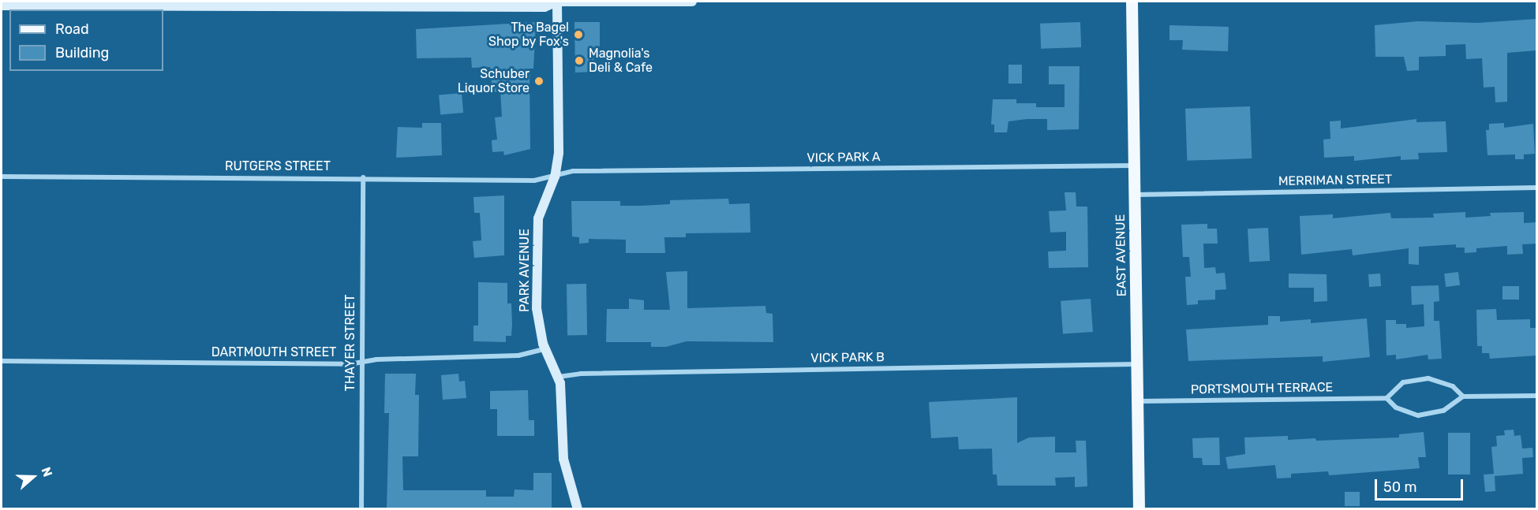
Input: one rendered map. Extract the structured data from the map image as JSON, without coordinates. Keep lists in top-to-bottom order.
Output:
{
  "streets": {
    "main road": ["EAST AVENUE"],
    "street": [
      "VICK PARK A",
      "RUTGERS STREET",
      "MERRIMAN STREET",
      "PARK AVENUE",
      "THAYER STREET",
      "DARTMOUTH STREET",
      "VICK PARK B",
      "PORTSMOUTH TERRACE"
    ]
  },
  "crossings": [
    ["VICK PARK A", "RUTGERS STREET"],
    ["VICK PARK A", "EAST AVENUE"],
    ["VICK PARK A", "PARK AVENUE"],
    ["RUTGERS STREET", "PARK AVENUE"],
    ["RUTGERS STREET", "THAYER STREET"],
    ["MERRIMAN STREET", "EAST AVENUE"],
    ["EAST AVENUE", "VICK PARK B"],
    ["EAST AVENUE", "PORTSMOUTH TERRACE"],
    ["PARK AVENUE", "DARTMOUTH STREET"],
    ["PARK AVENUE", "VICK PARK B"],
    ["THAYER STREET", "DARTMOUTH STREET"]
  ],
  "places": ["The Bagel Shop by Fox's", "Magnolia's Deli & Cafe", "Schuber Liquor Store"],
  "legend": ["Road", "Building"],
  "scale_bar": "50 m",
  "north": "right"
}
